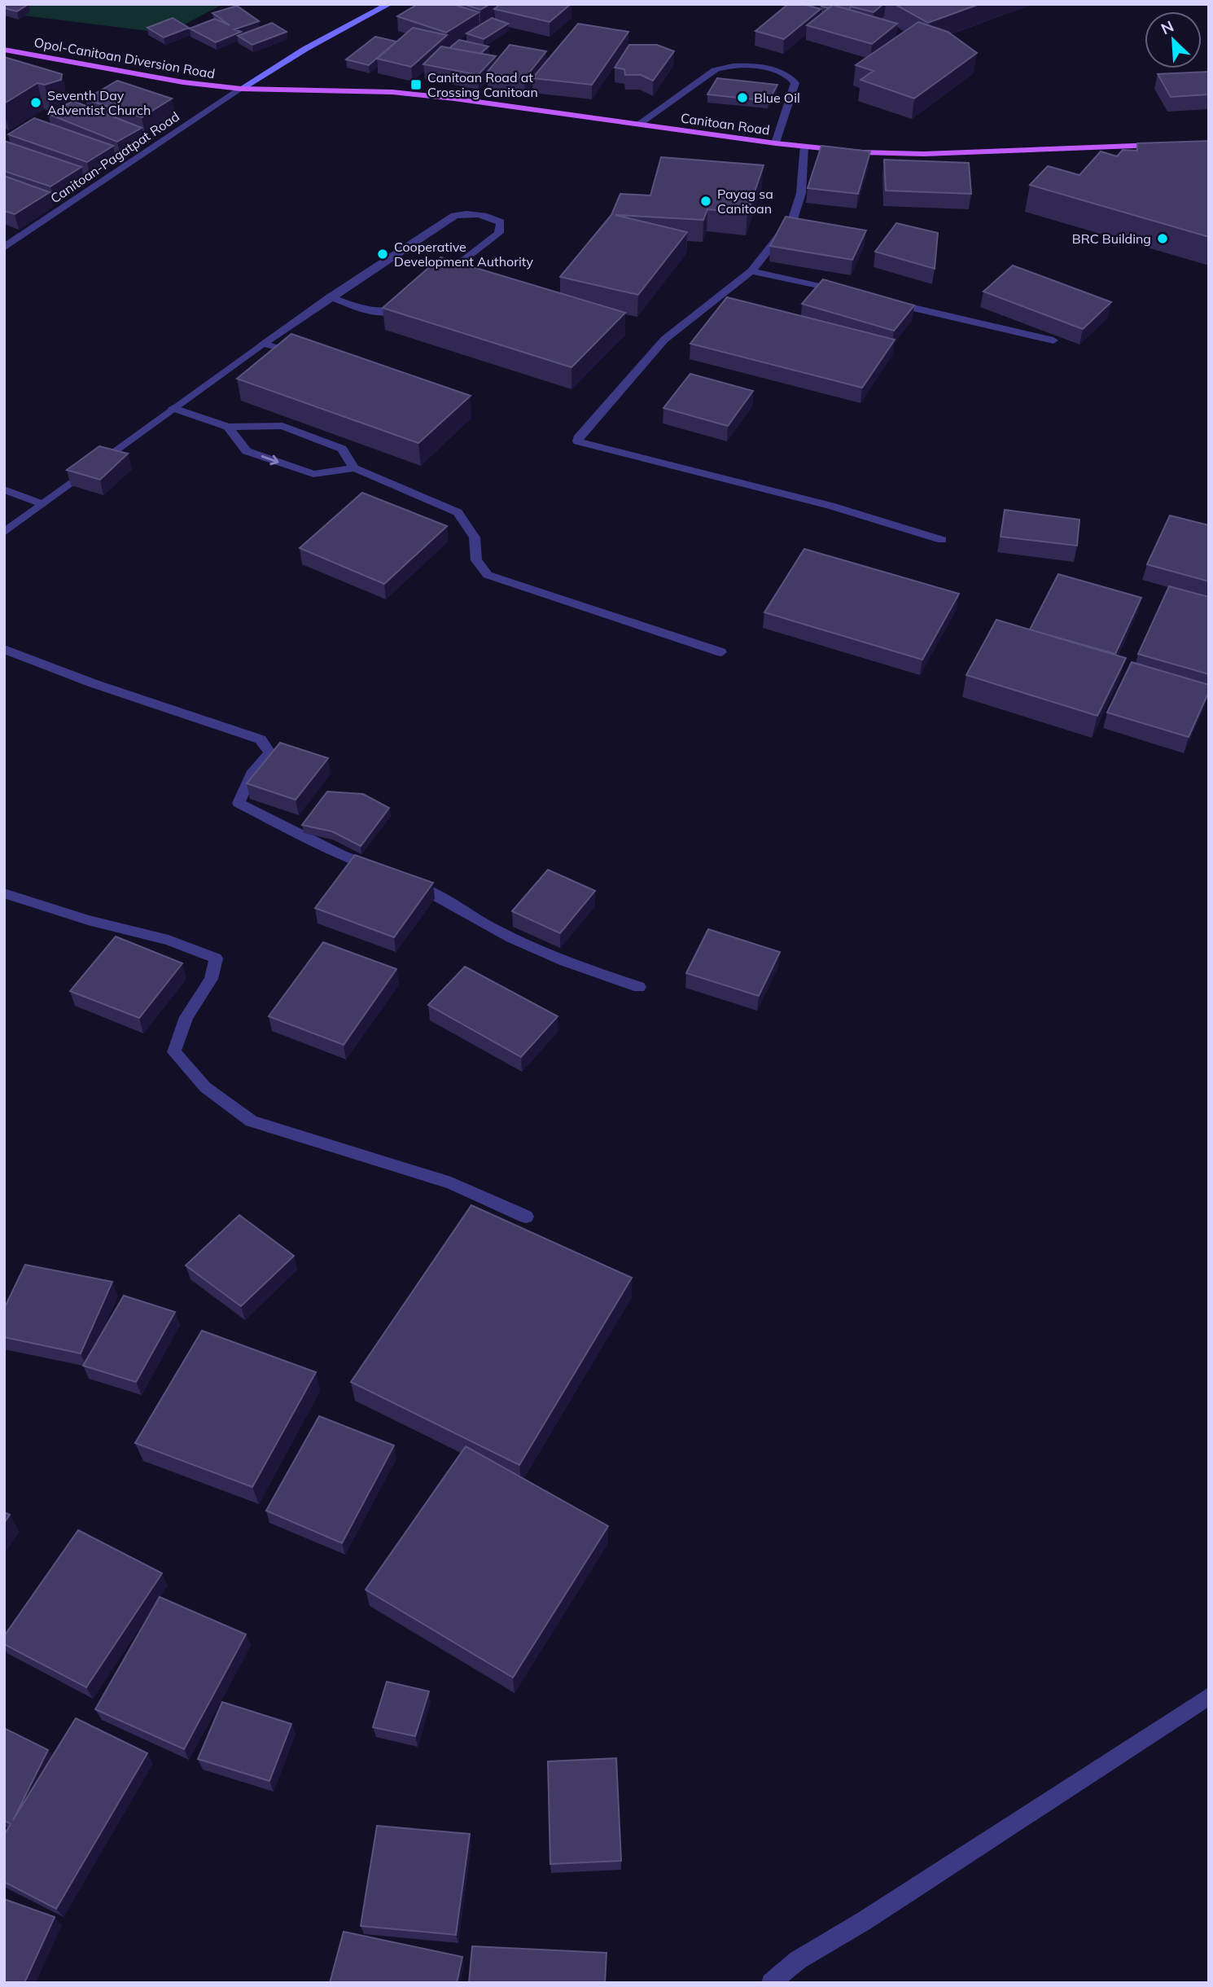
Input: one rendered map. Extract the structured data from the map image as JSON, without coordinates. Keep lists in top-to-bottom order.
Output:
{
  "streets": {
    "main road": ["Opol-Canitoan Diversion Road", "Canitoan Road"],
    "street": ["Canitoan-Pagatpat Road"]
  },
  "crossings": [
    ["Opol-Canitoan Diversion Road", "Canitoan Road"],
    ["Opol-Canitoan Diversion Road", "Canitoan-Pagatpat Road"],
    ["Canitoan Road", "Canitoan-Pagatpat Road"]
  ],
  "places": {
    "transit": ["Canitoan Road at Crossing Canitoan"],
    "other": [
      "Blue Oil",
      "Seventh Day Adventist Church",
      "Payag sa Canitoan",
      "BRC Building",
      "Cooperative Development Authority"
    ]
  },
  "north": "top left"
}
